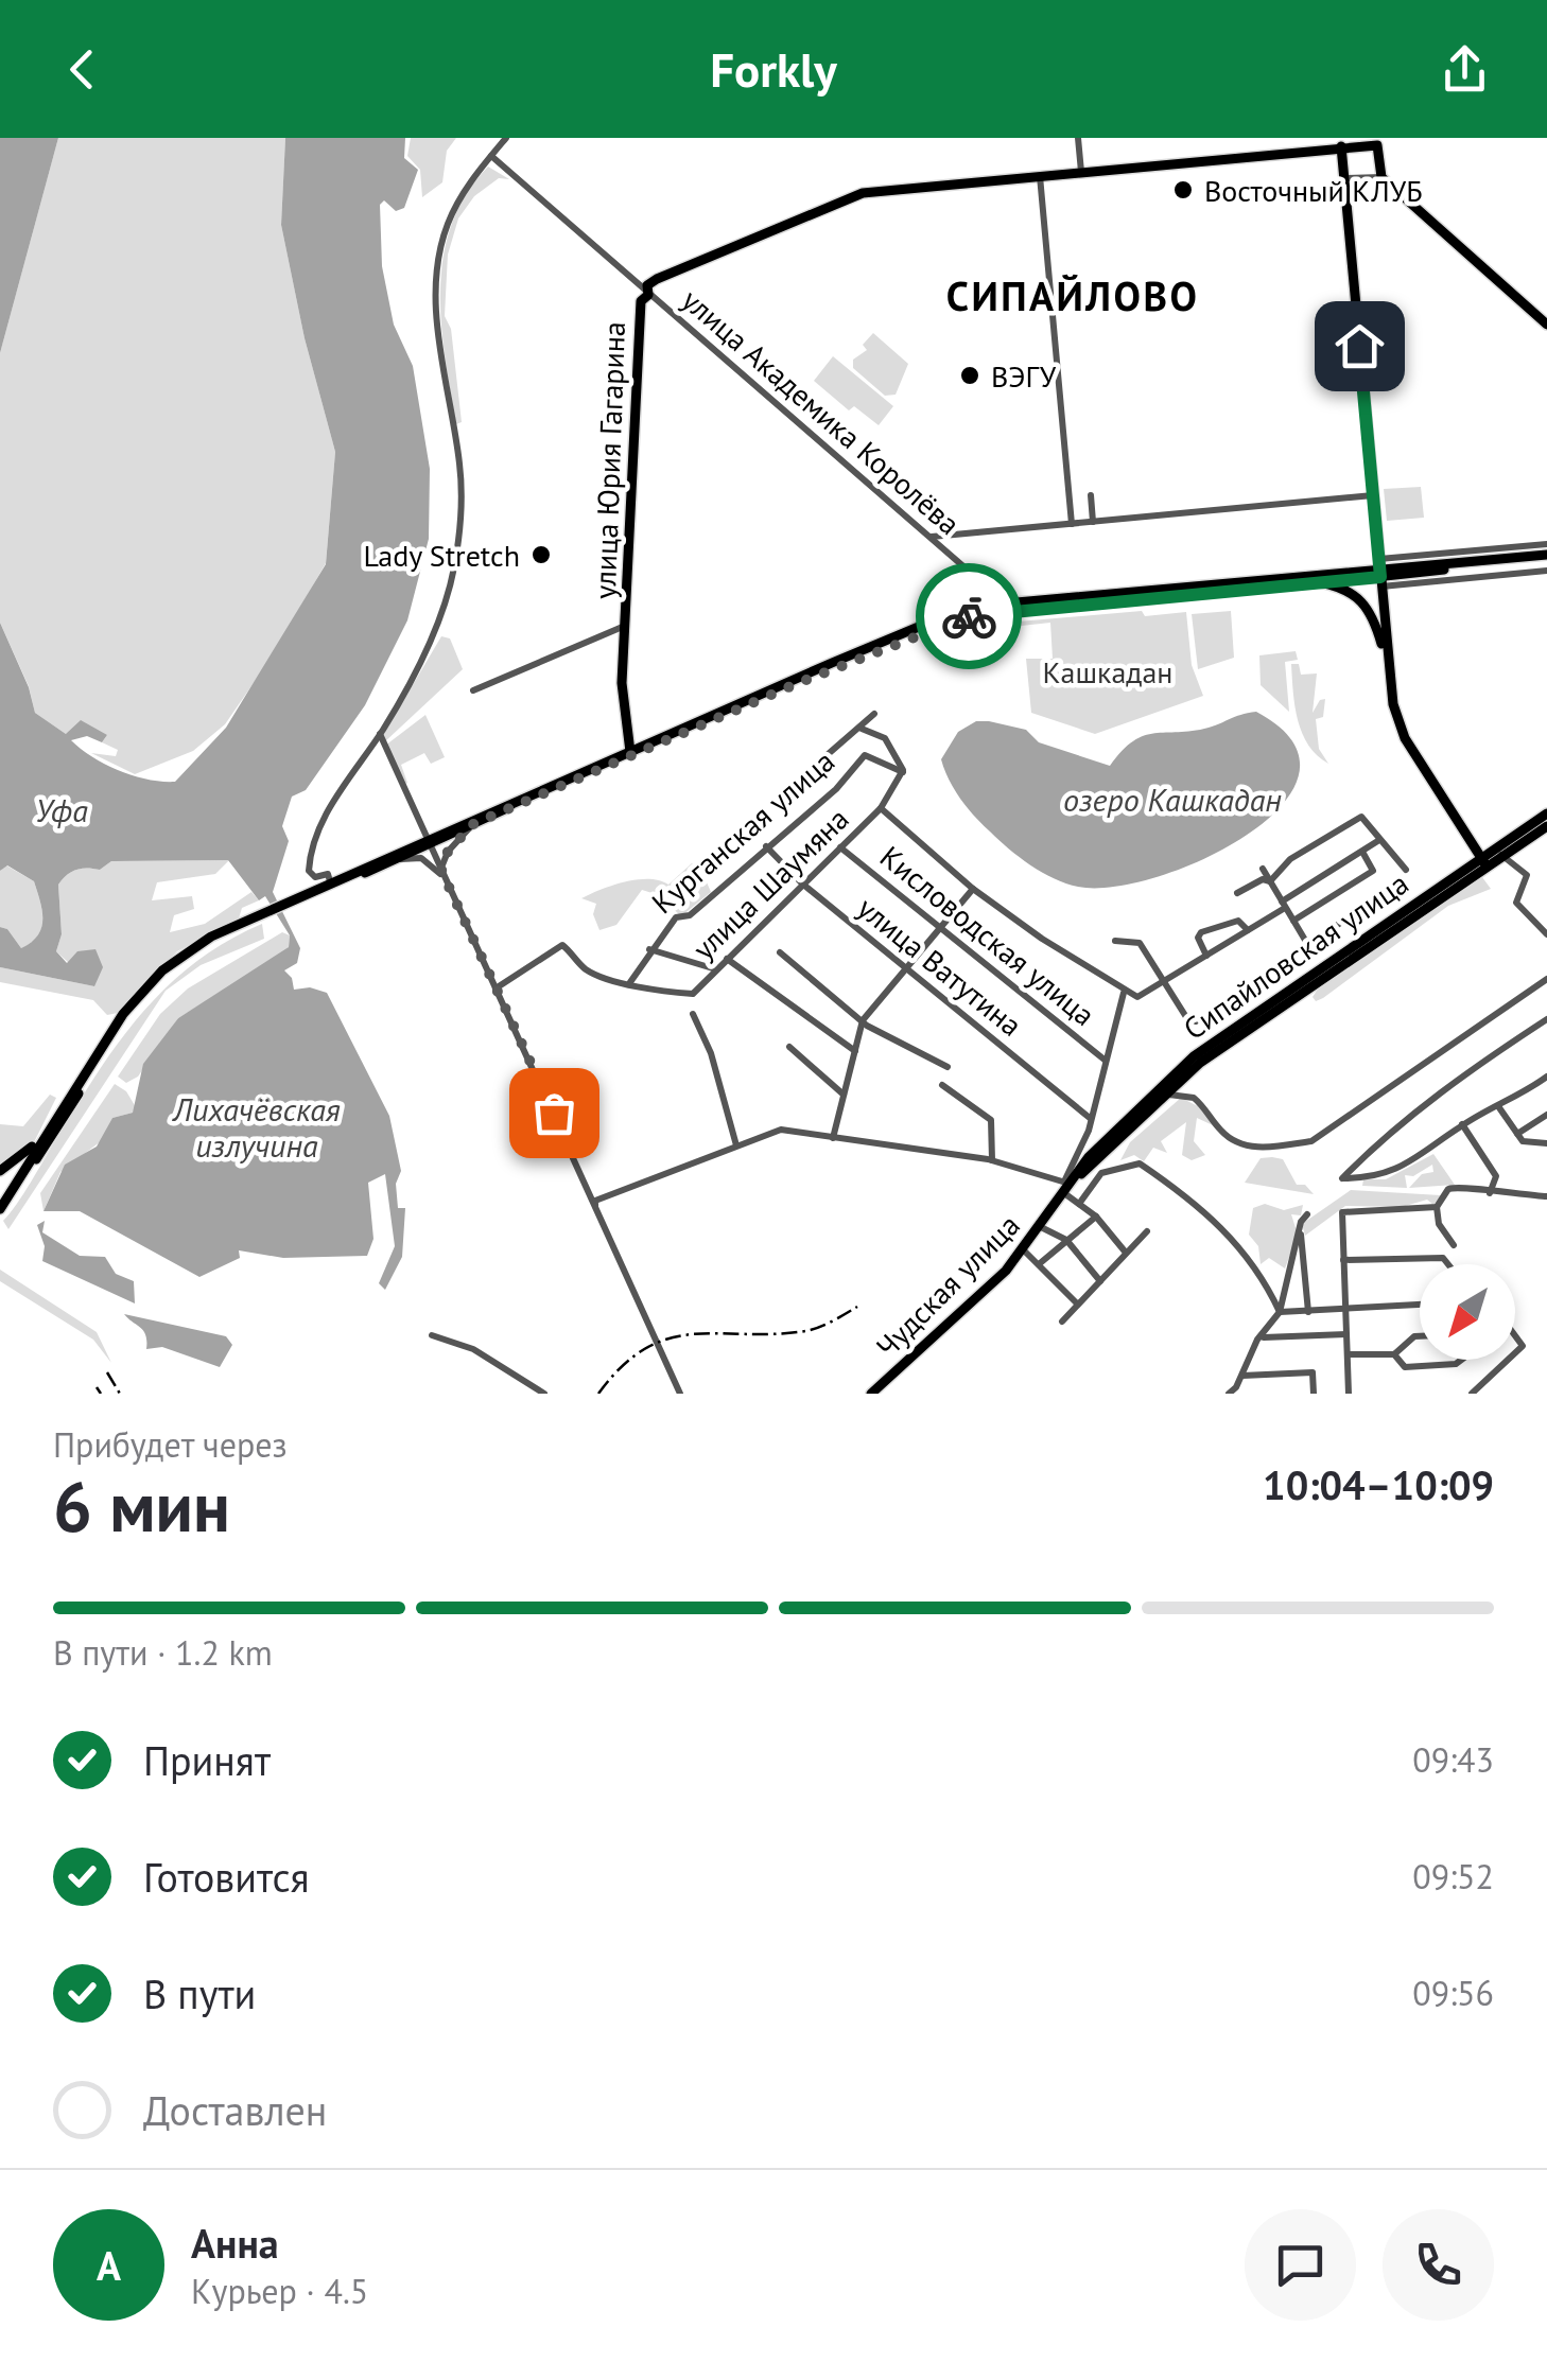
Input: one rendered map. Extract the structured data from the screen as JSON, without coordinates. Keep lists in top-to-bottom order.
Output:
{
  "streets": {
    "main road": ["улица Юрия Гагарина", "Сипайловская улица", "Чудская улица"],
    "street": [
      "улица Академика Королёва",
      "Курганская улица",
      "улица Шаумяна",
      "Кисловодская улица",
      "улица Ватутина"
    ]
  },
  "crossings": [
    ["улица Академика Королёва", "улица Юрия Гагарина"],
    ["Курганская улица", "улица Шаумяна"],
    ["Курганская улица", "улица Ватутина"],
    ["улица Шаумяна", "Кисловодская улица"],
    ["улица Шаумяна", "улица Ватутина"],
    ["Сипайловская улица", "Чудская улица"]
  ],
  "districts": ["СИПАЙЛОВО"],
  "water": ["озеро Кашкадан", "Уфа", "Лихачёвская излучина"],
  "parks": ["Кашкадан"],
  "places": ["Восточный КЛУБ", "ВЭГУ", "Lady Stretch"],
  "north": "bottom left",
  "page": {
    "header": "Forkly",
    "heading": ["6 мин", "Прибудет через", "10:04–10:09"],
    "panel": ["Анна", "Курьер · 4.5"],
    "bar": "В пути · 1.2 km",
    "list": [
      ["Принят", "09:43"],
      ["Готовится", "09:52"],
      ["В пути", "09:56"],
      "Доставлен"
    ],
    "round": "А"
  }
}
